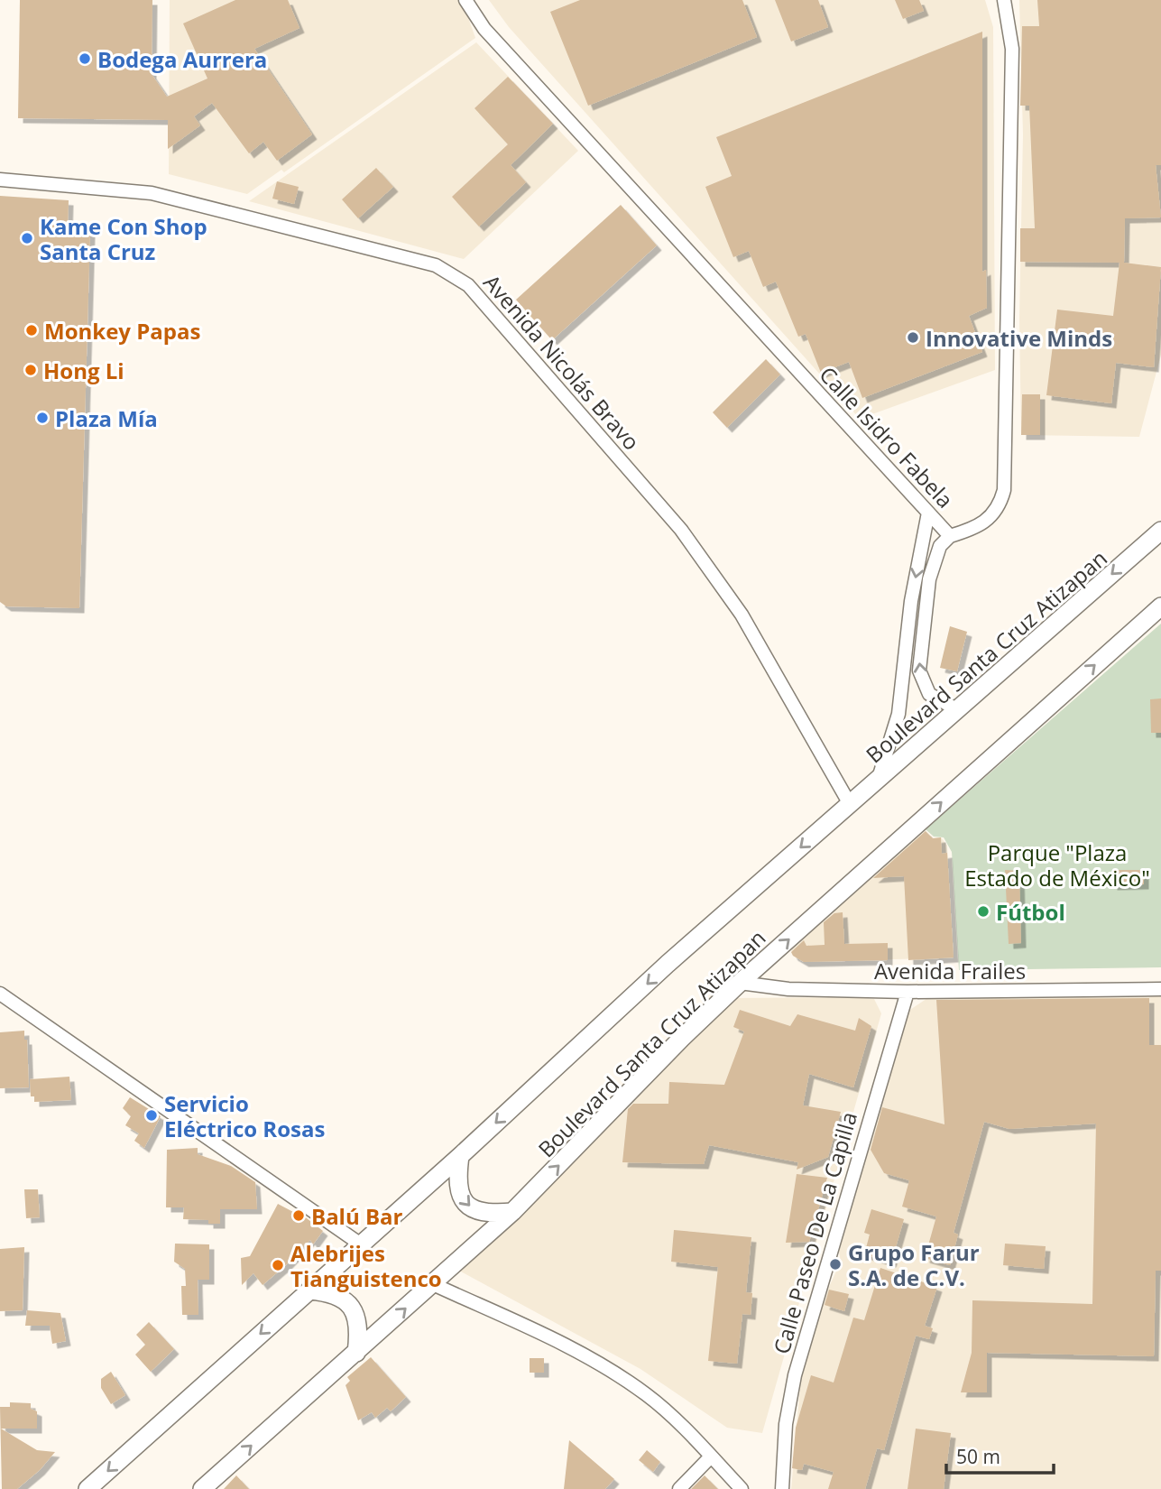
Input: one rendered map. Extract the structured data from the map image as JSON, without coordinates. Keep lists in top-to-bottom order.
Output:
{
  "streets": {
    "main road": ["Boulevard Santa Cruz Atizapan"],
    "street": [
      "Avenida Nicolás Bravo",
      "Calle Isidro Fabela",
      "Avenida Frailes",
      "Calle Paseo De La Capilla"
    ]
  },
  "crossings": [
    ["Avenida Nicolás Bravo", "Boulevard Santa Cruz Atizapan"],
    ["Boulevard Santa Cruz Atizapan", "Avenida Frailes"],
    ["Avenida Frailes", "Calle Paseo De La Capilla"]
  ],
  "parks": ["Parque \"Plaza Estado de México\""],
  "places": [
    "Bodega Aurrera",
    "Kame Con Shop Santa Cruz",
    "Monkey Papas",
    "Innovative Minds",
    "Hong Li",
    "Plaza Mía",
    "Fútbol",
    "Servicio Eléctrico Rosas",
    "Balú Bar",
    "Grupo Farur S.A. de C.V.",
    "Alebrijes Tianguistenco"
  ],
  "scale_bar": "50 m"
}
